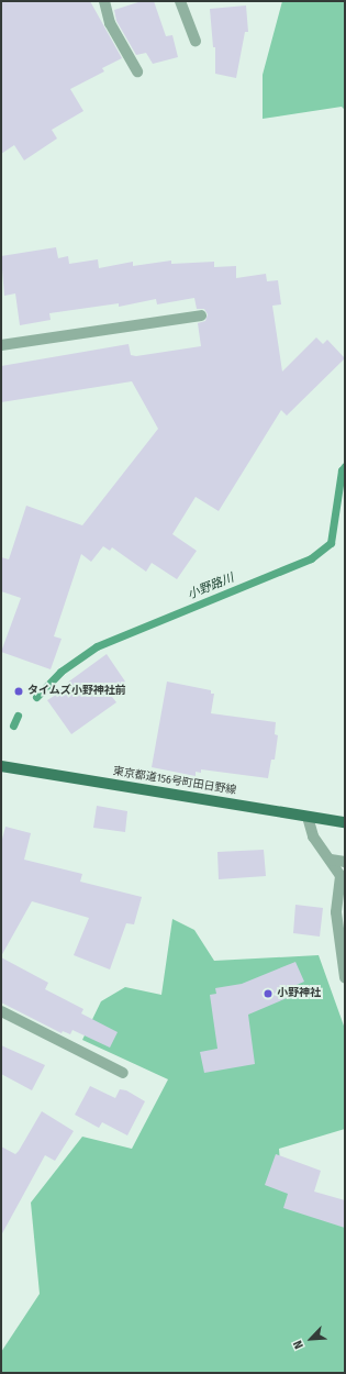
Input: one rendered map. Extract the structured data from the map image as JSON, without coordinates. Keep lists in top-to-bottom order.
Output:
{
  "streets": {
    "main road": ["東京都道156号町田日野線"]
  },
  "water": ["小野路川"],
  "places": ["タイムズ小野神社前", "小野神社"],
  "north": "bottom left"
}
